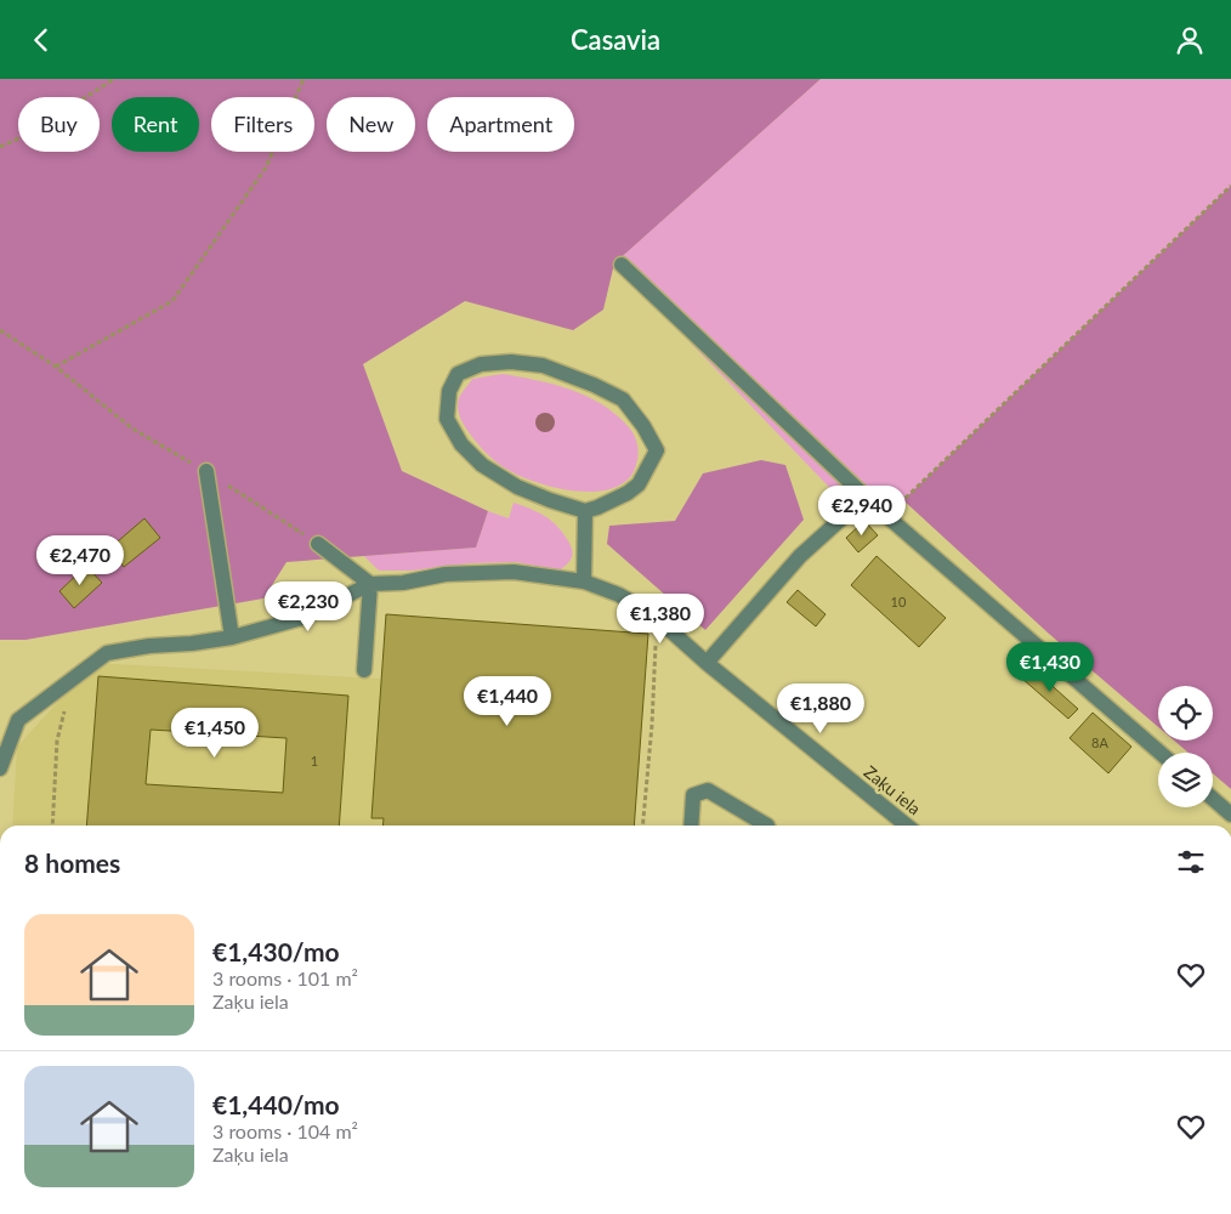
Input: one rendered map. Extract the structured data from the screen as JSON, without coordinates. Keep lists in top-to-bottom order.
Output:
{
  "streets": {
    "street": ["Zaķu iela"]
  },
  "house_numbers": ["10", "8A", "1"],
  "page": {
    "header": "Casavia",
    "chip": [
      "Buy",
      "Rent",
      "Filters",
      "New",
      "Apartment"
    ],
    "price": [
      "€2,940",
      "€2,470",
      "€2,230",
      "€1,380",
      "€1,430",
      "€1,440",
      "€1,880",
      "€1,450"
    ],
    "heading": "8 homes",
    "list": [
      {
        "name": "€1,430/mo",
        "note": "3 rooms · 101 m² · Zaķu iela"
      },
      {
        "name": "€1,440/mo",
        "note": "3 rooms · 104 m² · Zaķu iela"
      }
    ]
  }
}
